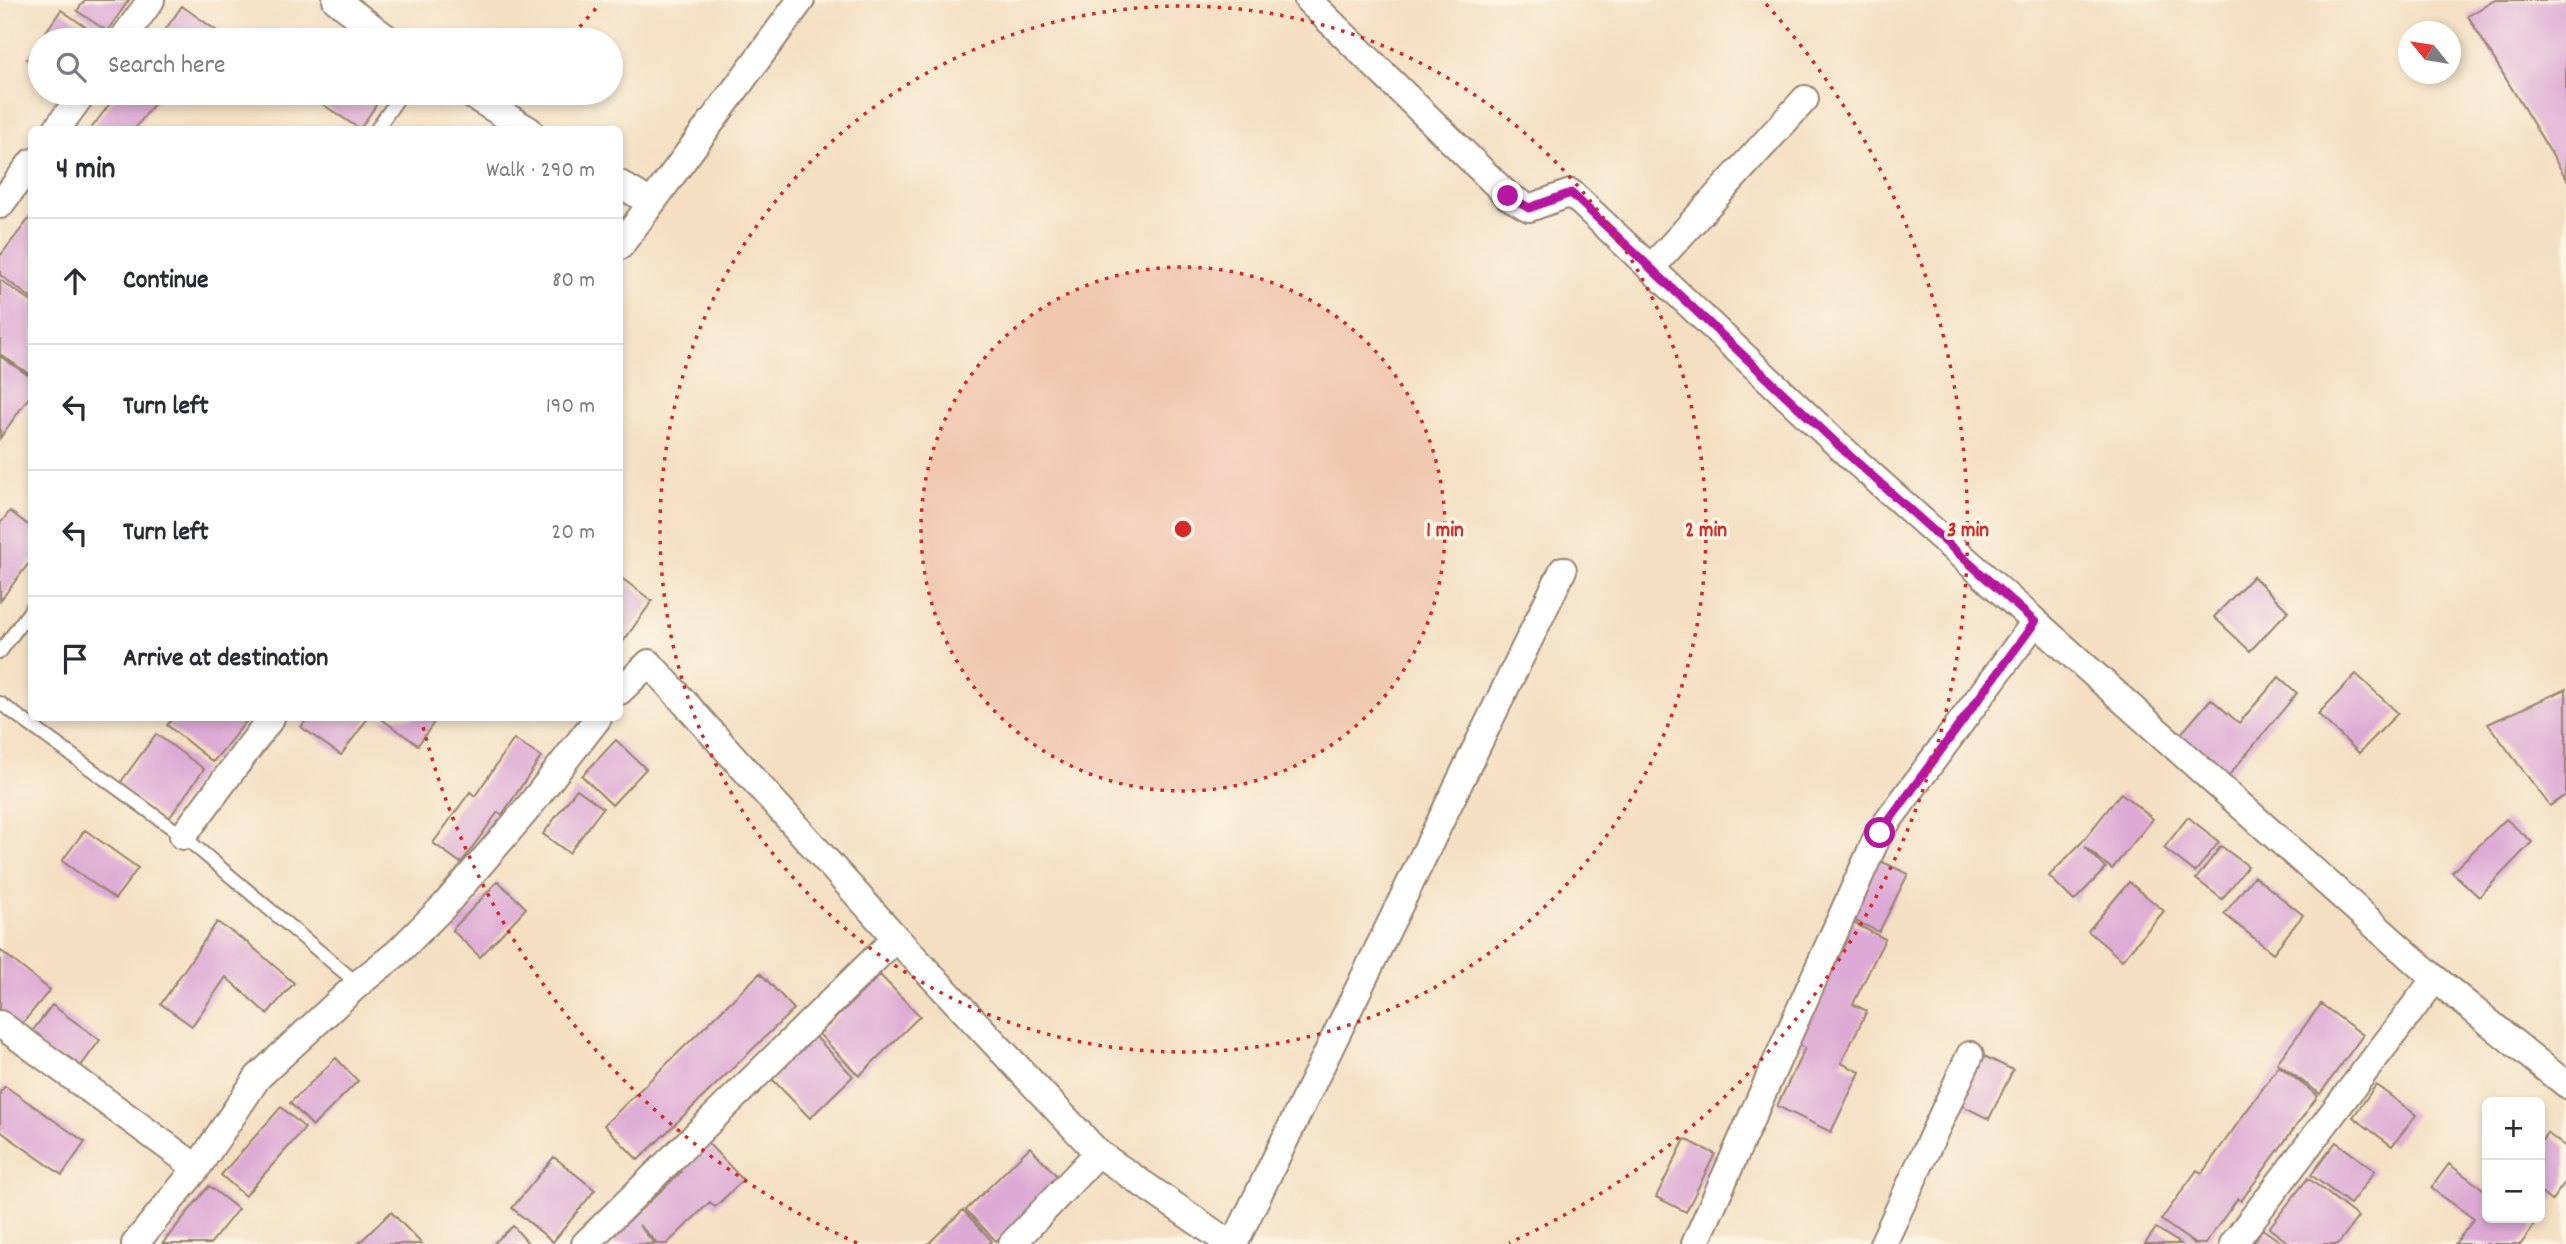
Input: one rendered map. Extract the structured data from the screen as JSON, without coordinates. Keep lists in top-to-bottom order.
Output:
{
  "north": "top left",
  "page": {
    "search": "Search here",
    "heading": ["4 min", "Walk · 290 m"],
    "list": [
      ["Continue", "80 m"],
      ["Turn left", "190 m"],
      ["Turn left", "20 m"],
      "Arrive at destination"
    ],
    "map_buttons": ["+", "−"]
  },
  "rings": ["1 min", "2 min", "3 min"]
}
